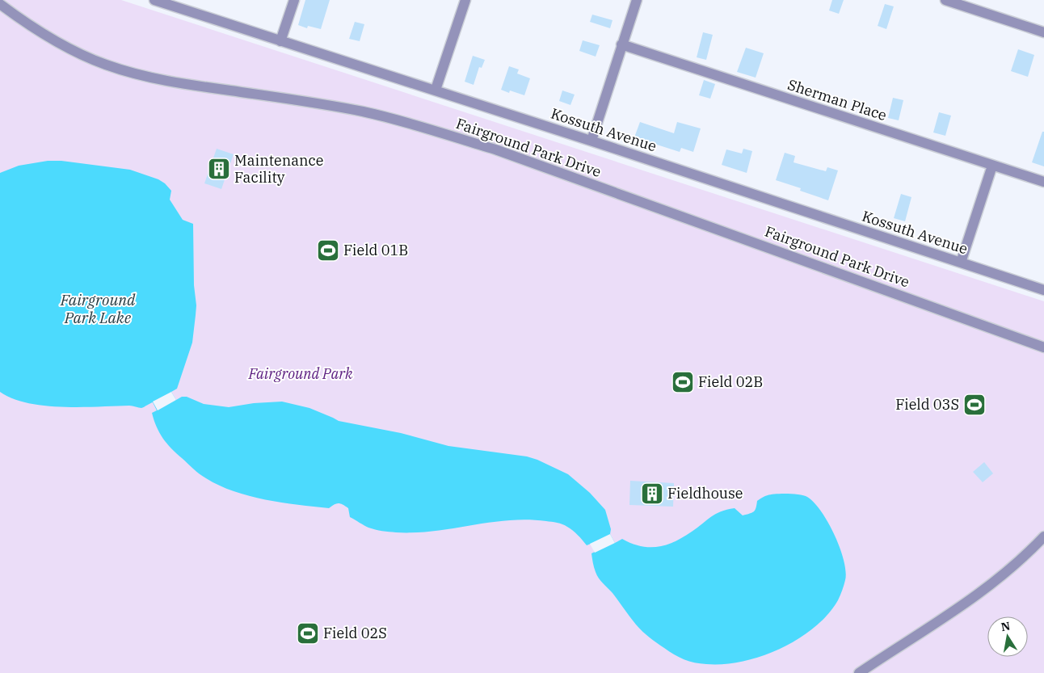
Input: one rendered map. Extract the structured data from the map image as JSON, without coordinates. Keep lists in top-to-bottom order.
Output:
{
  "streets": {
    "street": ["Sherman Place", "Kossuth Avenue", "Fairground Park Drive"]
  },
  "water": ["Fairground Park Lake"],
  "parks": ["Fairground Park"],
  "places": {
    "building": ["Maintenance Facility", "Fieldhouse"],
    "sports": [
      "Field 01B",
      "Field 02B",
      "Field 03S",
      "Field 02S"
    ]
  },
  "north": "top"
}
